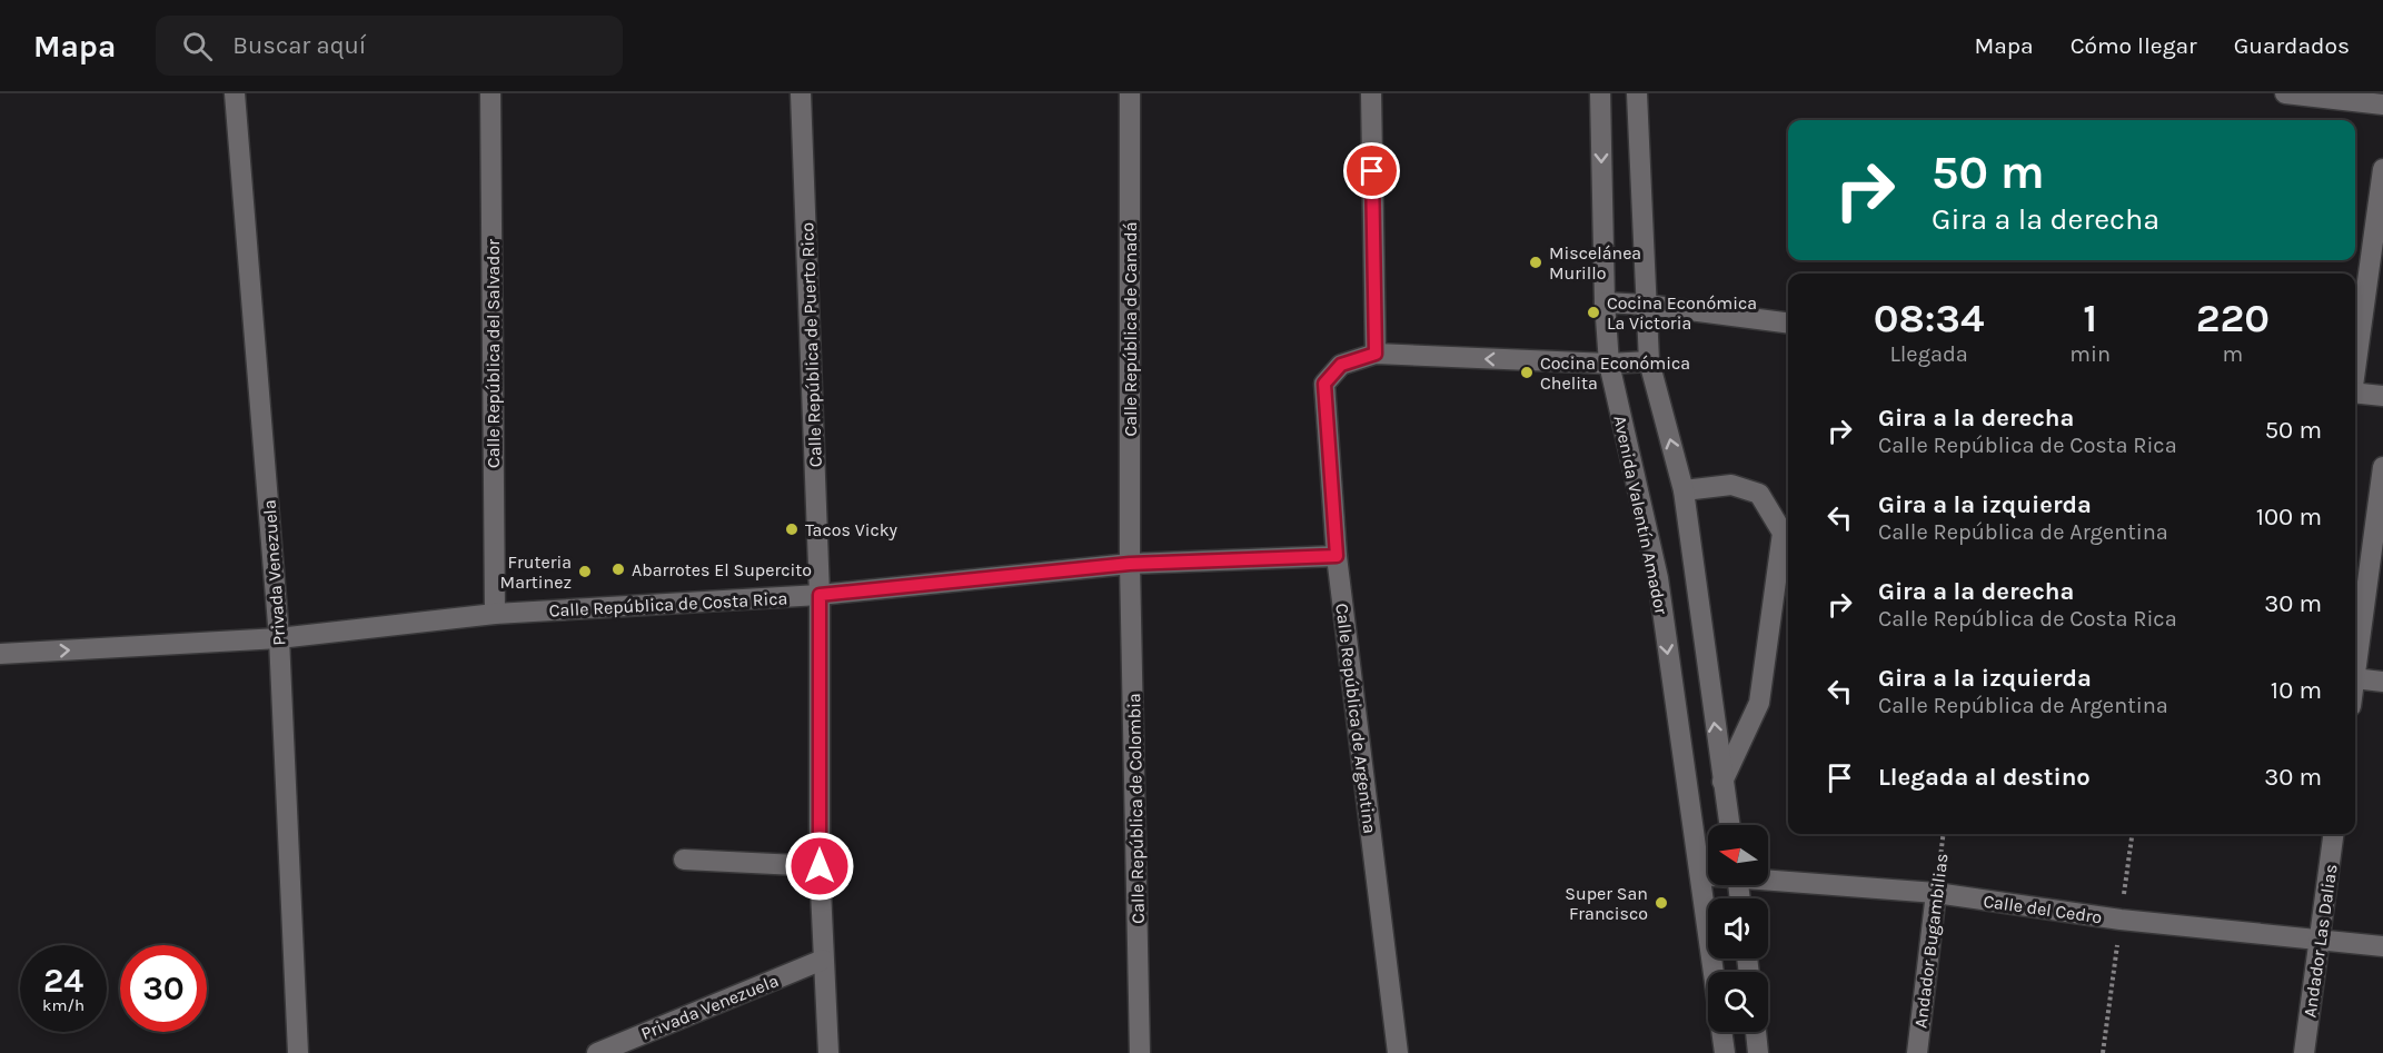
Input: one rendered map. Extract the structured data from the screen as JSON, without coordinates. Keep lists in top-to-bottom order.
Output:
{
  "streets": {
    "street": [
      "Calle República de Canadá",
      "Calle República de Puerto Rico",
      "Calle República del Salvador",
      "Avenida Valentín Amador",
      "Privada Venezuela",
      "Calle República de Costa Rica",
      "Calle República de Argentina",
      "Calle República de Colombia",
      "Calle del Cedro",
      "Andador Bugambilias",
      "Andador Las Dalias"
    ]
  },
  "crossings": [
    ["Calle República de Canadá", "Calle República de Costa Rica"],
    ["Calle República de Canadá", "Calle República de Colombia"],
    ["Calle República de Puerto Rico", "Privada Venezuela"],
    ["Calle República de Puerto Rico", "Calle República de Costa Rica"],
    ["Calle República del Salvador", "Calle República de Costa Rica"],
    ["Avenida Valentín Amador", "Calle del Cedro"],
    ["Privada Venezuela", "Calle República de Costa Rica"],
    ["Calle República de Costa Rica", "Calle República de Argentina"],
    ["Calle República de Costa Rica", "Calle República de Colombia"],
    ["Calle del Cedro", "Andador Bugambilias"],
    ["Calle del Cedro", "Andador Las Dalias"]
  ],
  "places": [
    "Miscelánea Murillo",
    "Cocina Económica La Victoria",
    "Cocina Económica Chelita",
    "Tacos Vicky",
    "Abarrotes El Supercito",
    "Fruteria Martinez",
    "Super San Francisco"
  ],
  "north": "left",
  "page": {
    "header": "Mapa",
    "search": "Buscar aquí",
    "nav": ["Mapa", "Cómo llegar", "Guardados"],
    "turn": ["50 m", "Gira a la derecha"],
    "eta": [
      "08:34",
      "Llegada",
      "1",
      "min",
      "220",
      "m"
    ],
    "list": [
      {
        "name": "Gira a la derecha",
        "note": "Calle República de Costa Rica",
        "value": "50 m"
      },
      {
        "name": "Gira a la izquierda",
        "note": "Calle República de Argentina",
        "value": "100 m"
      },
      {
        "name": "Gira a la derecha",
        "note": "Calle República de Costa Rica",
        "value": "30 m"
      },
      {
        "name": "Gira a la izquierda",
        "note": "Calle República de Argentina",
        "value": "10 m"
      },
      {
        "name": "Llegada al destino",
        "value": "30 m"
      }
    ],
    "speed": "24 km/h",
    "limit": "30"
  }
}
